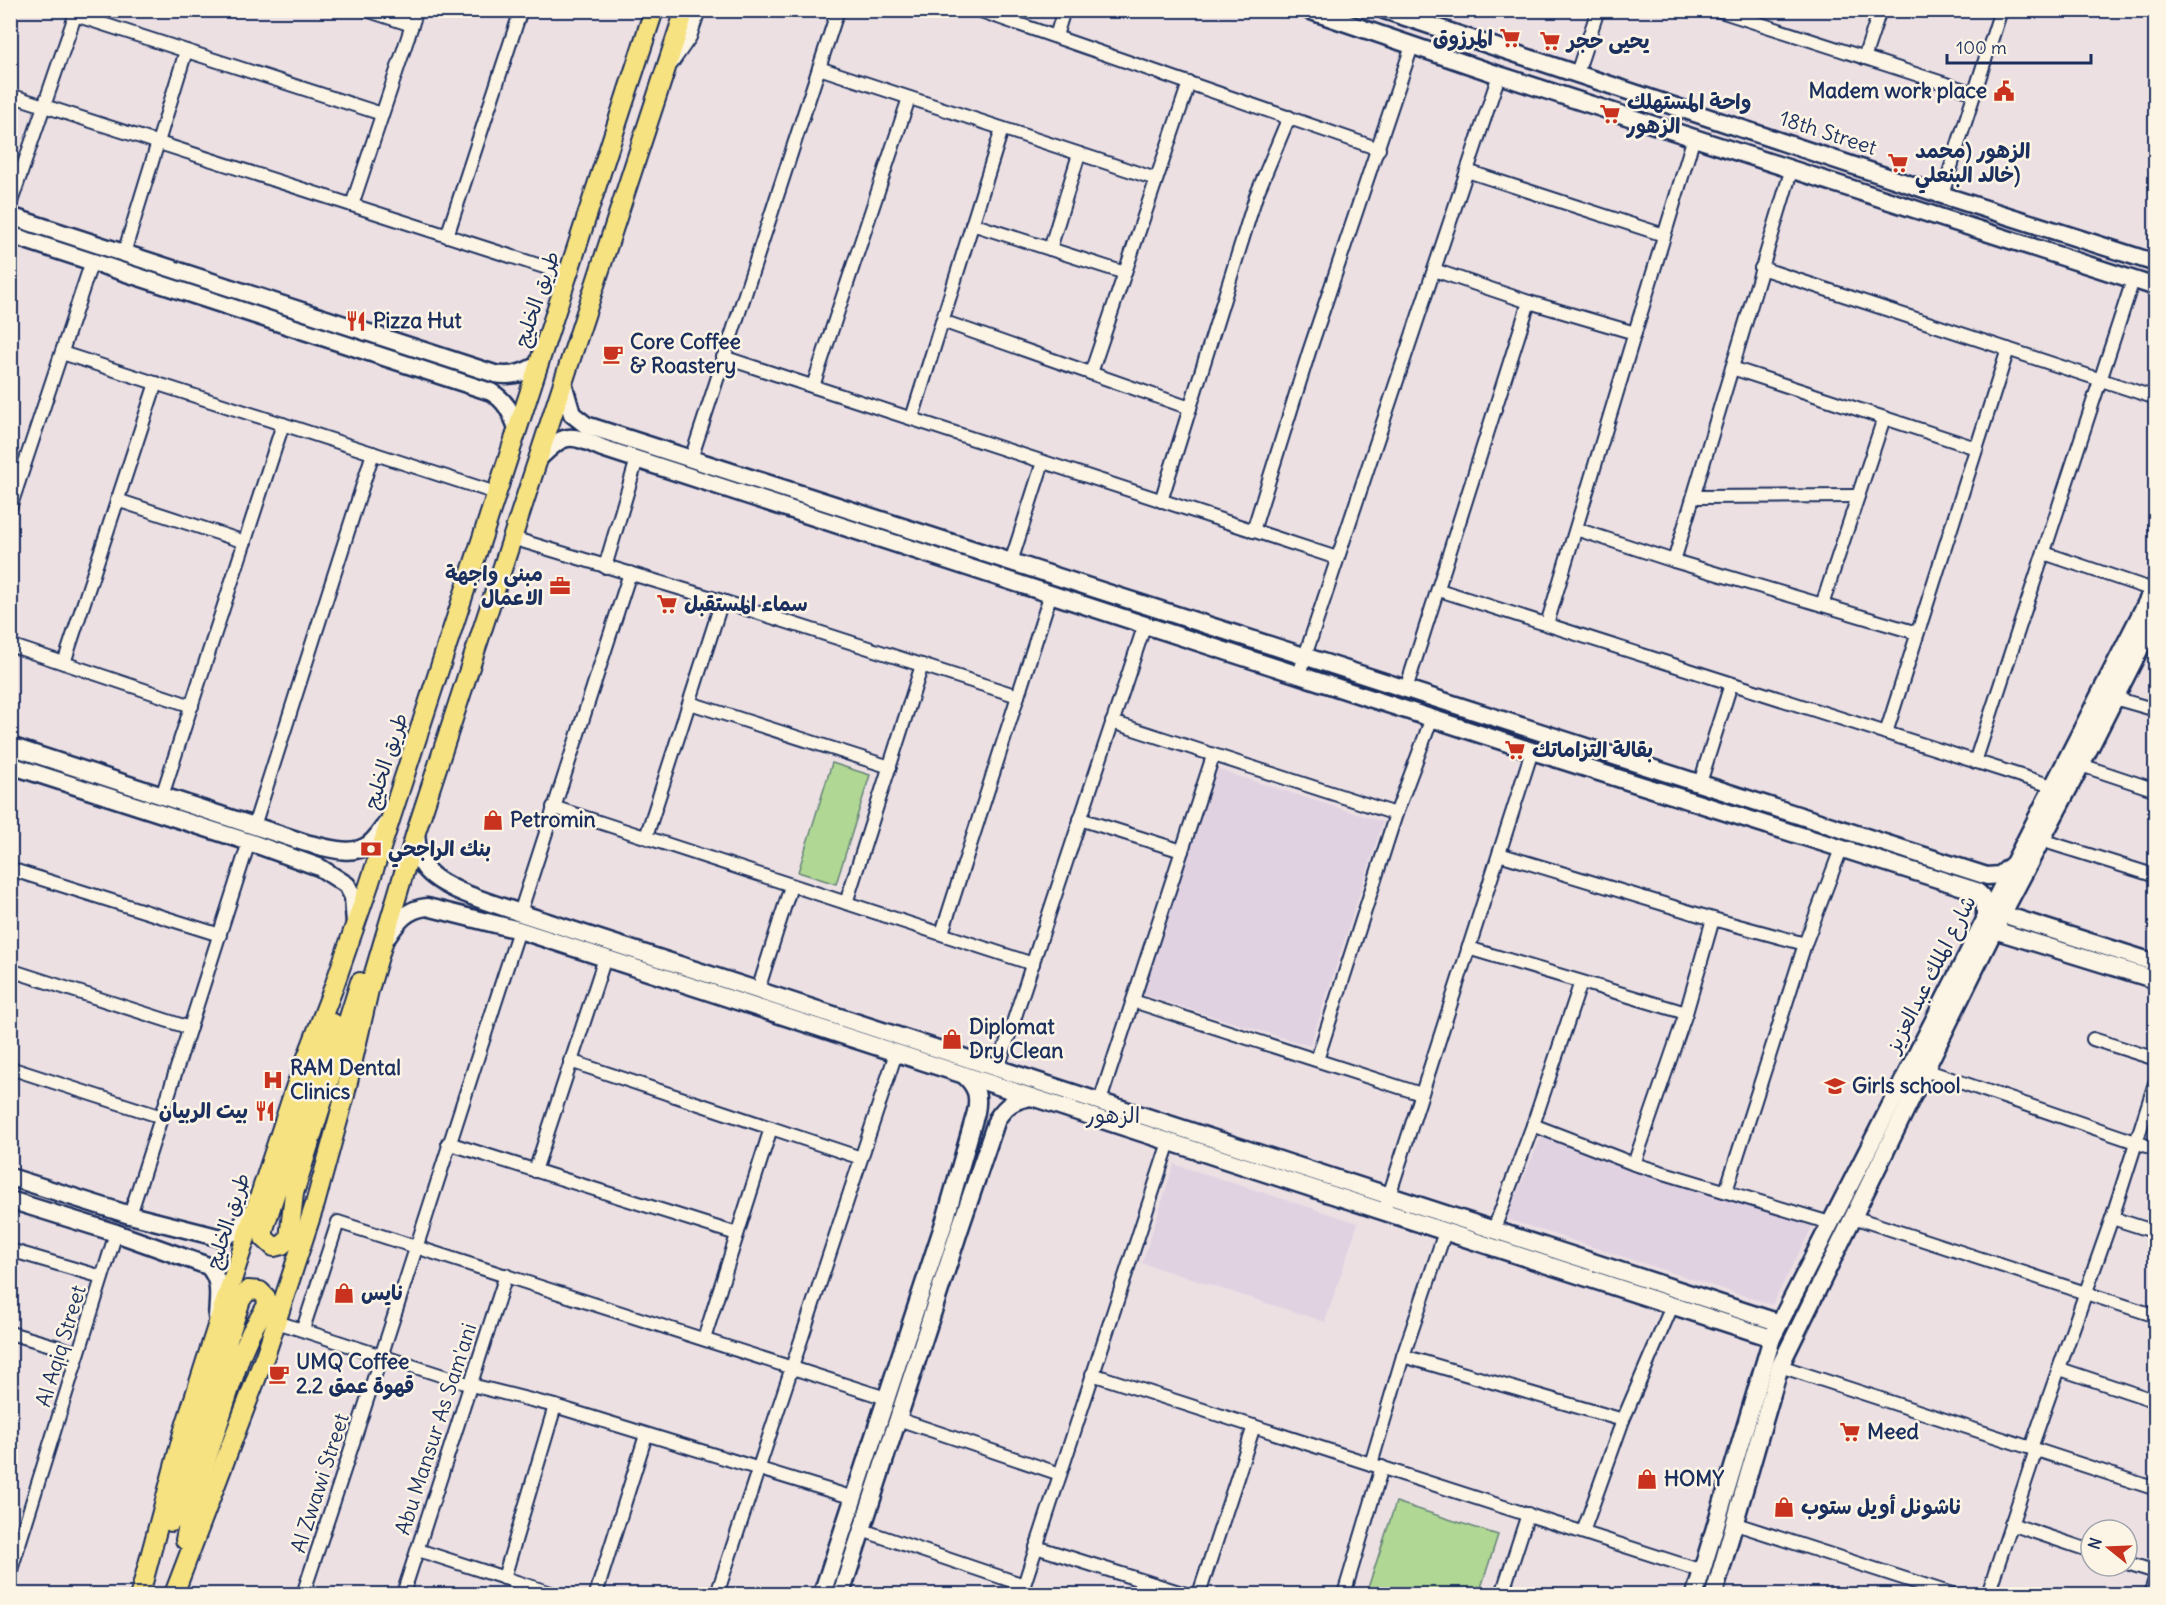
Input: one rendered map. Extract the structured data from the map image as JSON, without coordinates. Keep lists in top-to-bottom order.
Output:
{
  "streets": {
    "main road": ["طريق الخليج"],
    "street": [
      "18th Street",
      "شارع الملك عبدالعزيز",
      "Al Aqiq Street",
      "Abu Mansur As Sam'ani",
      "Al Zwawi Street"
    ]
  },
  "districts": ["الزهور"],
  "places": {
    "supermarket": [
      "المرزوق",
      "يحيى حجر",
      "واحة المستهلك الزهور",
      "الزهور (محمد خالد البنعلي)",
      "سماء المستقبل",
      "بقالة التزاماتك",
      "Meed"
    ],
    "public building": ["Madem work place"],
    "restaurant": ["Pizza Hut", "بيت الربيان"],
    "cafe": ["Core Coffee & Roastery", "UMQ Coffee 2.2 قهوة عمق"],
    "office": ["مبنى واجهة الاعمال"],
    "shop": [
      "Petromin",
      "Diplomat Dry Clean",
      "نايس",
      "HOMY",
      "ناشونل أويل ستوب"
    ],
    "bank": ["بنك الراجحي"],
    "hospital": ["RAM Dental Clinics"],
    "school or university": ["Girls school"]
  },
  "scale_bar": "100 m",
  "north": "left"
}
